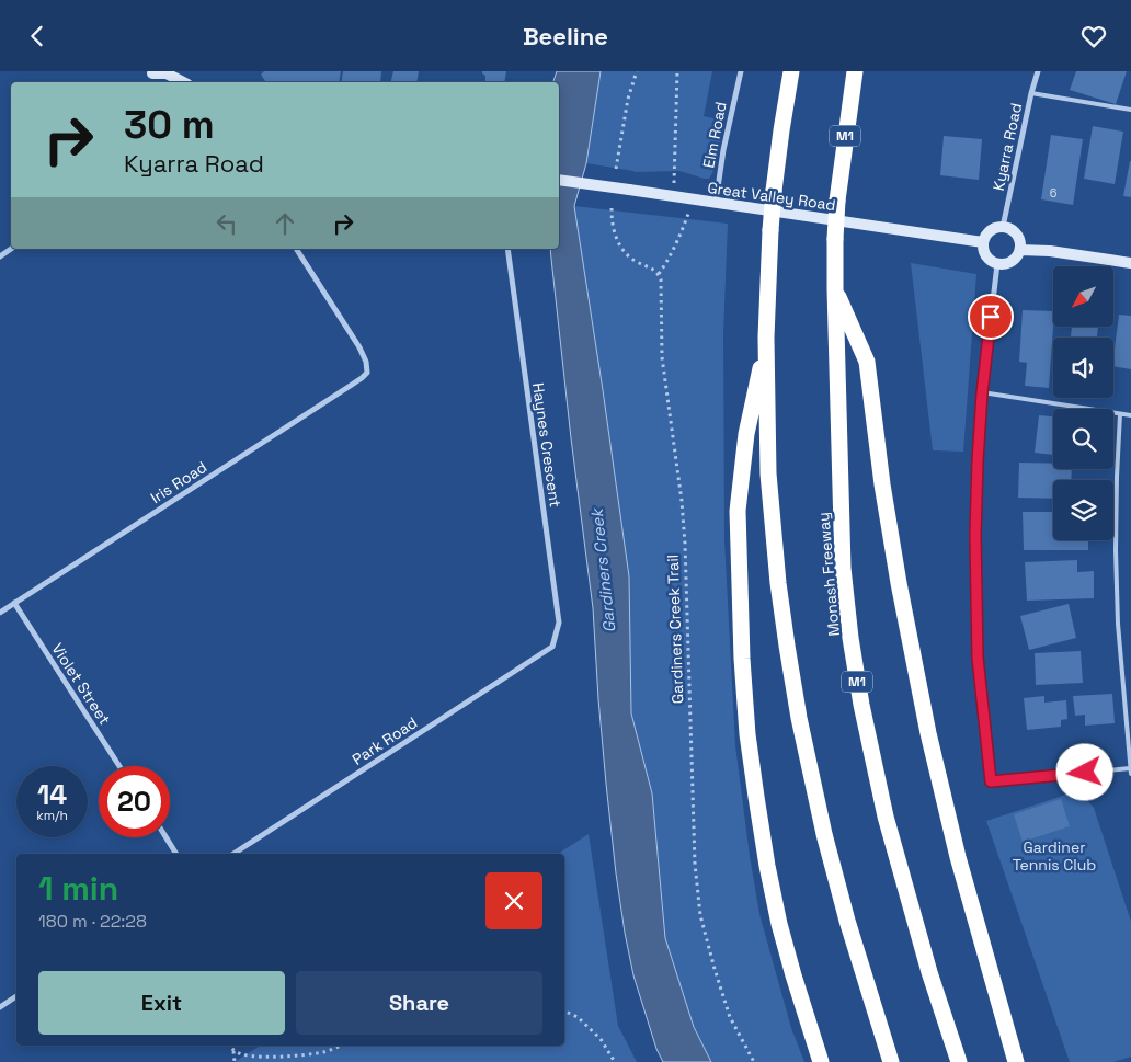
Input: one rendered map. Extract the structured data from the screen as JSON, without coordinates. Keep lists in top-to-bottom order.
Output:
{
  "streets": {
    "highway": ["M1", "Monash Freeway"],
    "street": [
      "Elm Road",
      "Kyarra Road",
      "Great Valley Road",
      "Haynes Crescent",
      "Iris Road",
      "Violet Street",
      "Park Road"
    ],
    "path": ["Gardiners Creek Trail"]
  },
  "crossings": [
    ["Elm Road", "Great Valley Road"],
    ["Kyarra Road", "Great Valley Road"],
    ["Haynes Crescent", "Park Road"],
    ["Iris Road", "Violet Street"]
  ],
  "water": ["Gardiners Creek"],
  "parks": ["Gardiner Tennis Club"],
  "house_numbers": ["6"],
  "north": "bottom left",
  "page": {
    "header": "Beeline",
    "turn": ["30 m", "Kyarra Road"],
    "speed": "14 km/h",
    "limit": "20",
    "heading": ["1 min", "180 m · 22:28"],
    "buttons": ["Exit", "Share"]
  }
}
